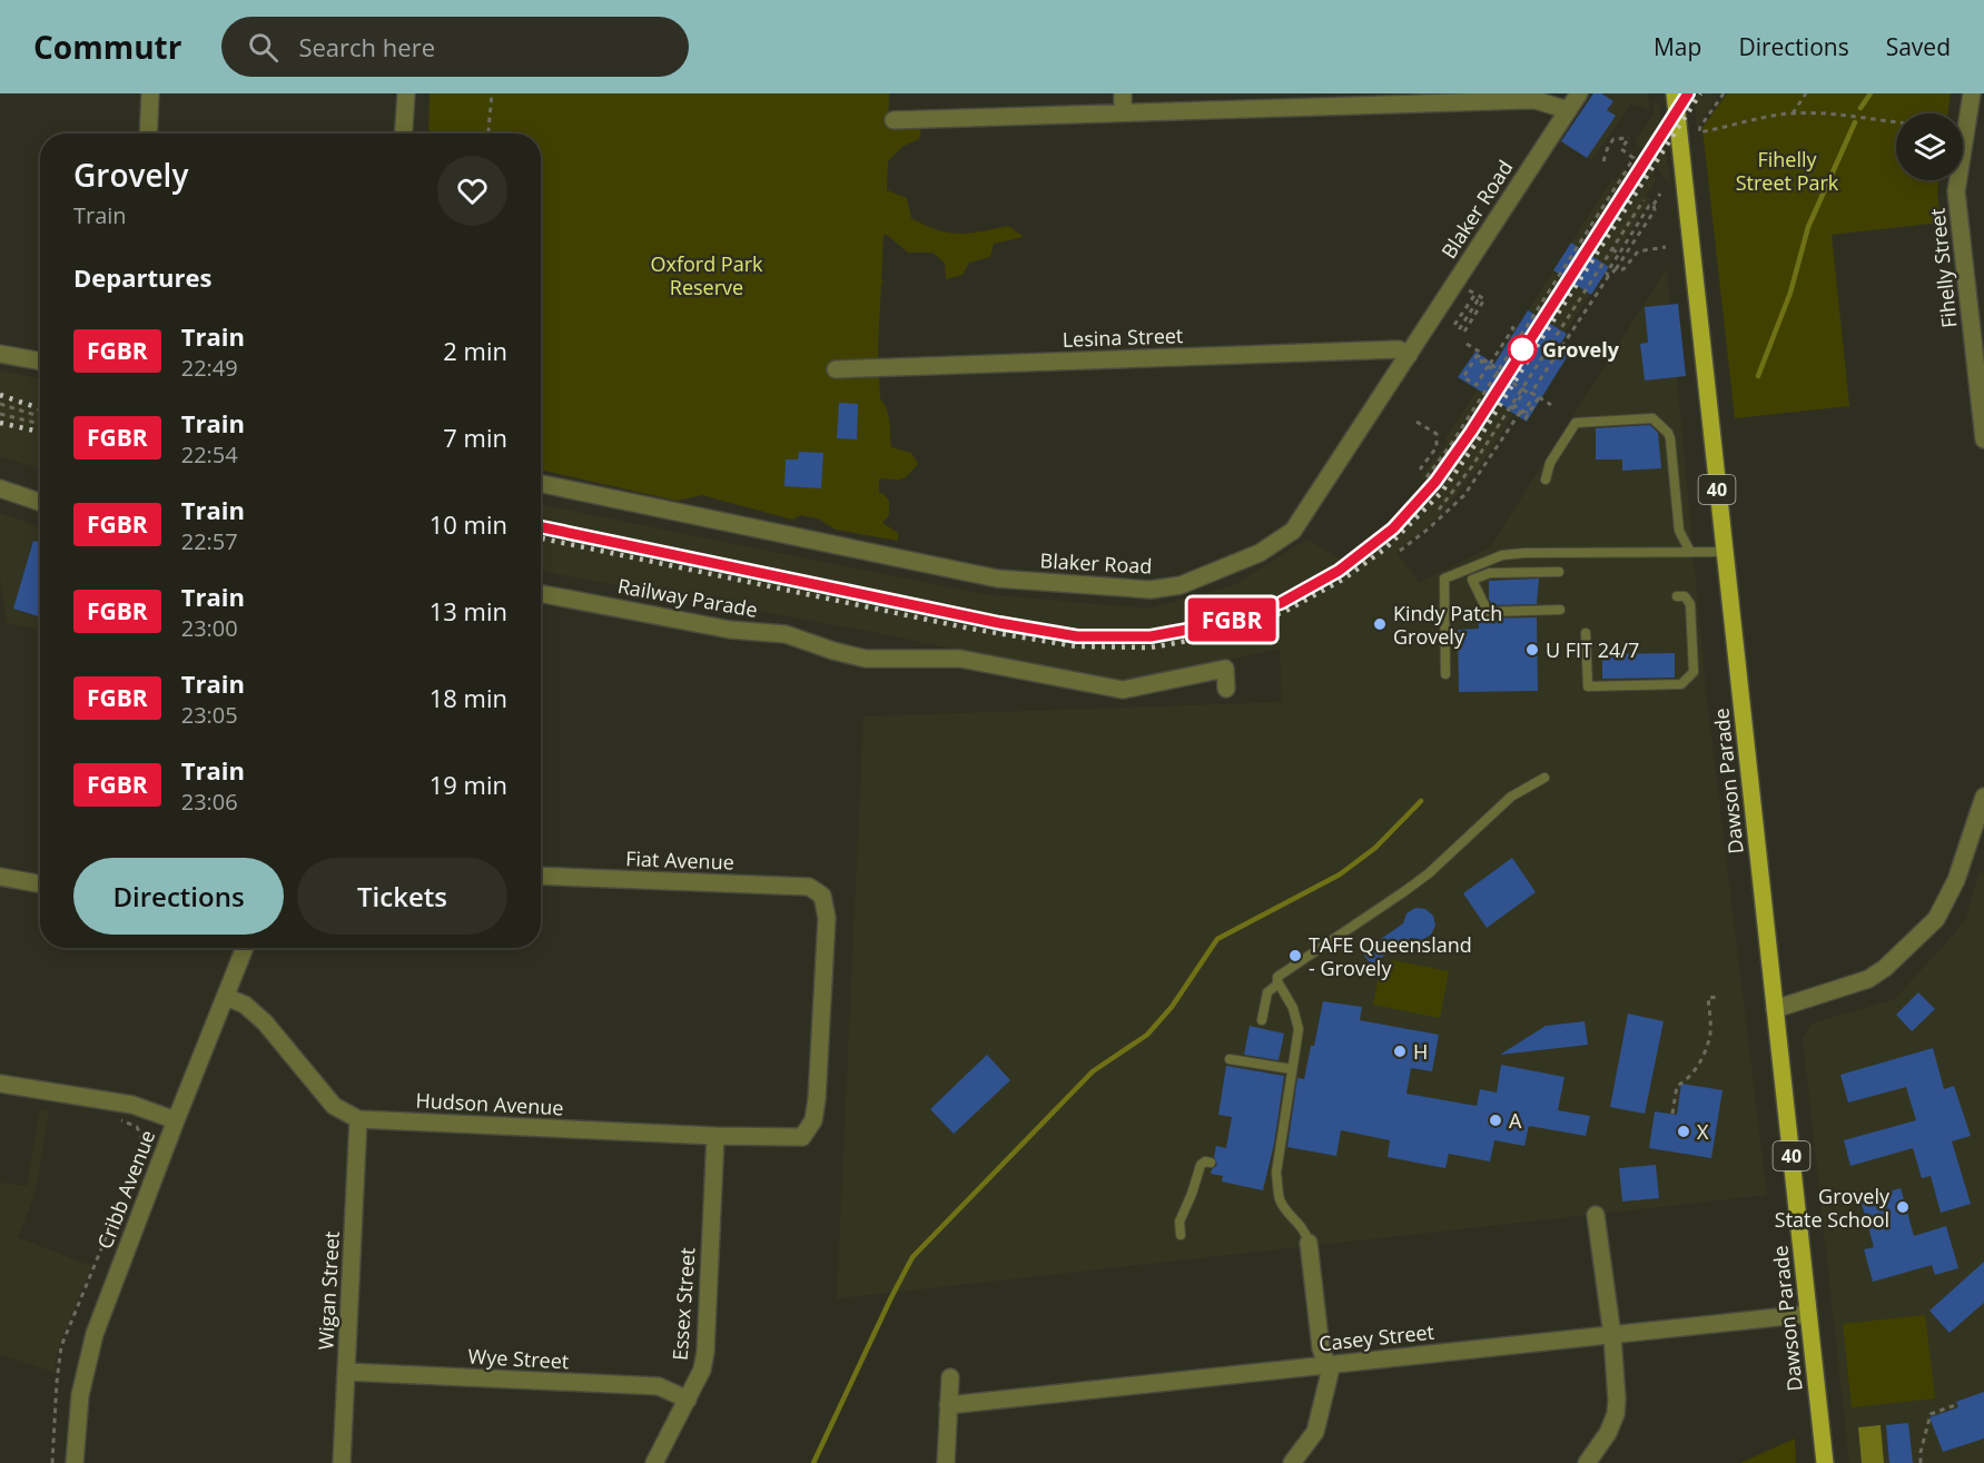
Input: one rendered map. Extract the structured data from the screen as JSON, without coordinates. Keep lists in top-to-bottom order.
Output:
{
  "streets": {
    "main road": ["40", "Dawson Parade"],
    "street": [
      "Blaker Road",
      "Fihelly Street",
      "Lesina Street",
      "Railway Parade",
      "Fiat Avenue",
      "Hudson Avenue",
      "Cribb Avenue",
      "Wigan Street",
      "Essex Street",
      "Casey Street",
      "Wye Street"
    ]
  },
  "crossings": [
    ["Blaker Road", "Lesina Street"],
    ["Dawson Parade", "Casey Street"],
    ["Fiat Avenue", "Hudson Avenue"],
    ["Hudson Avenue", "Cribb Avenue"],
    ["Hudson Avenue", "Wigan Street"],
    ["Hudson Avenue", "Essex Street"],
    ["Wigan Street", "Wye Street"],
    ["Essex Street", "Wye Street"]
  ],
  "parks": ["Fihelly Street Park", "Oxford Park Reserve"],
  "places": [
    "Grovely",
    "Kindy Patch Grovely",
    "U FIT 24/7",
    "TAFE Queensland - Grovely",
    "H",
    "A",
    "X",
    "Grovely State School"
  ],
  "page": {
    "header": "Commutr",
    "search": "Search here",
    "nav": ["Map", "Directions", "Saved"],
    "on_map": "FGBR",
    "heading": [
      ["Grovely", "Train"],
      "Departures"
    ],
    "list": [
      {
        "mark": "FGBR",
        "name": "Train",
        "note": "22:49",
        "value": "2 min"
      },
      {
        "mark": "FGBR",
        "name": "Train",
        "note": "22:54",
        "value": "7 min"
      },
      {
        "mark": "FGBR",
        "name": "Train",
        "note": "22:57",
        "value": "10 min"
      },
      {
        "mark": "FGBR",
        "name": "Train",
        "note": "23:00",
        "value": "13 min"
      },
      {
        "mark": "FGBR",
        "name": "Train",
        "note": "23:05",
        "value": "18 min"
      },
      {
        "mark": "FGBR",
        "name": "Train",
        "note": "23:06",
        "value": "19 min"
      }
    ],
    "buttons": ["Directions", "Tickets"]
  }
}
